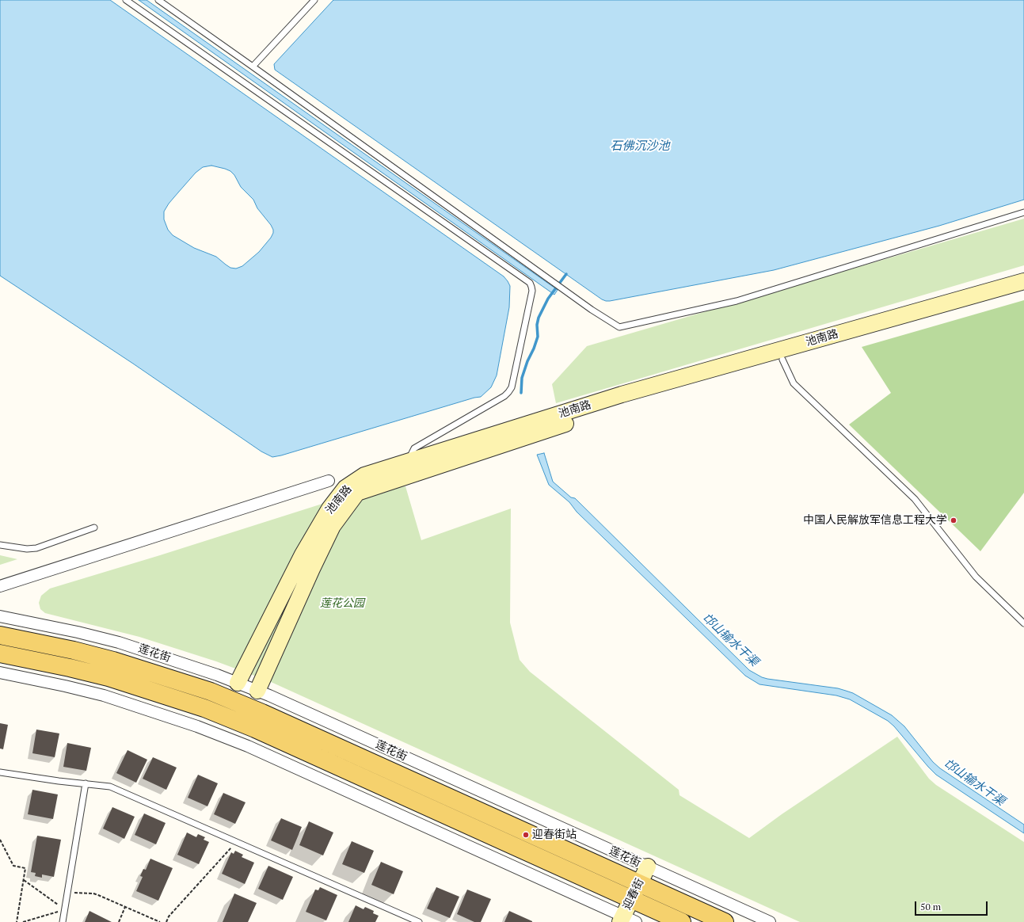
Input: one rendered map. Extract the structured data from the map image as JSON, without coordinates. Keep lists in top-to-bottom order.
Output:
{
  "streets": {
    "main road": ["莲花街"],
    "street": ["池南路", "迎春街"]
  },
  "crossings": [
    ["池南路", "莲花街"],
    ["莲花街", "迎春街"]
  ],
  "water": ["石佛沉沙池", "邙山输水干渠"],
  "parks": ["莲花公园"],
  "places": ["中国人民解放军信息工程大学", "迎春街站"],
  "scale_bar": "50 m"
}
